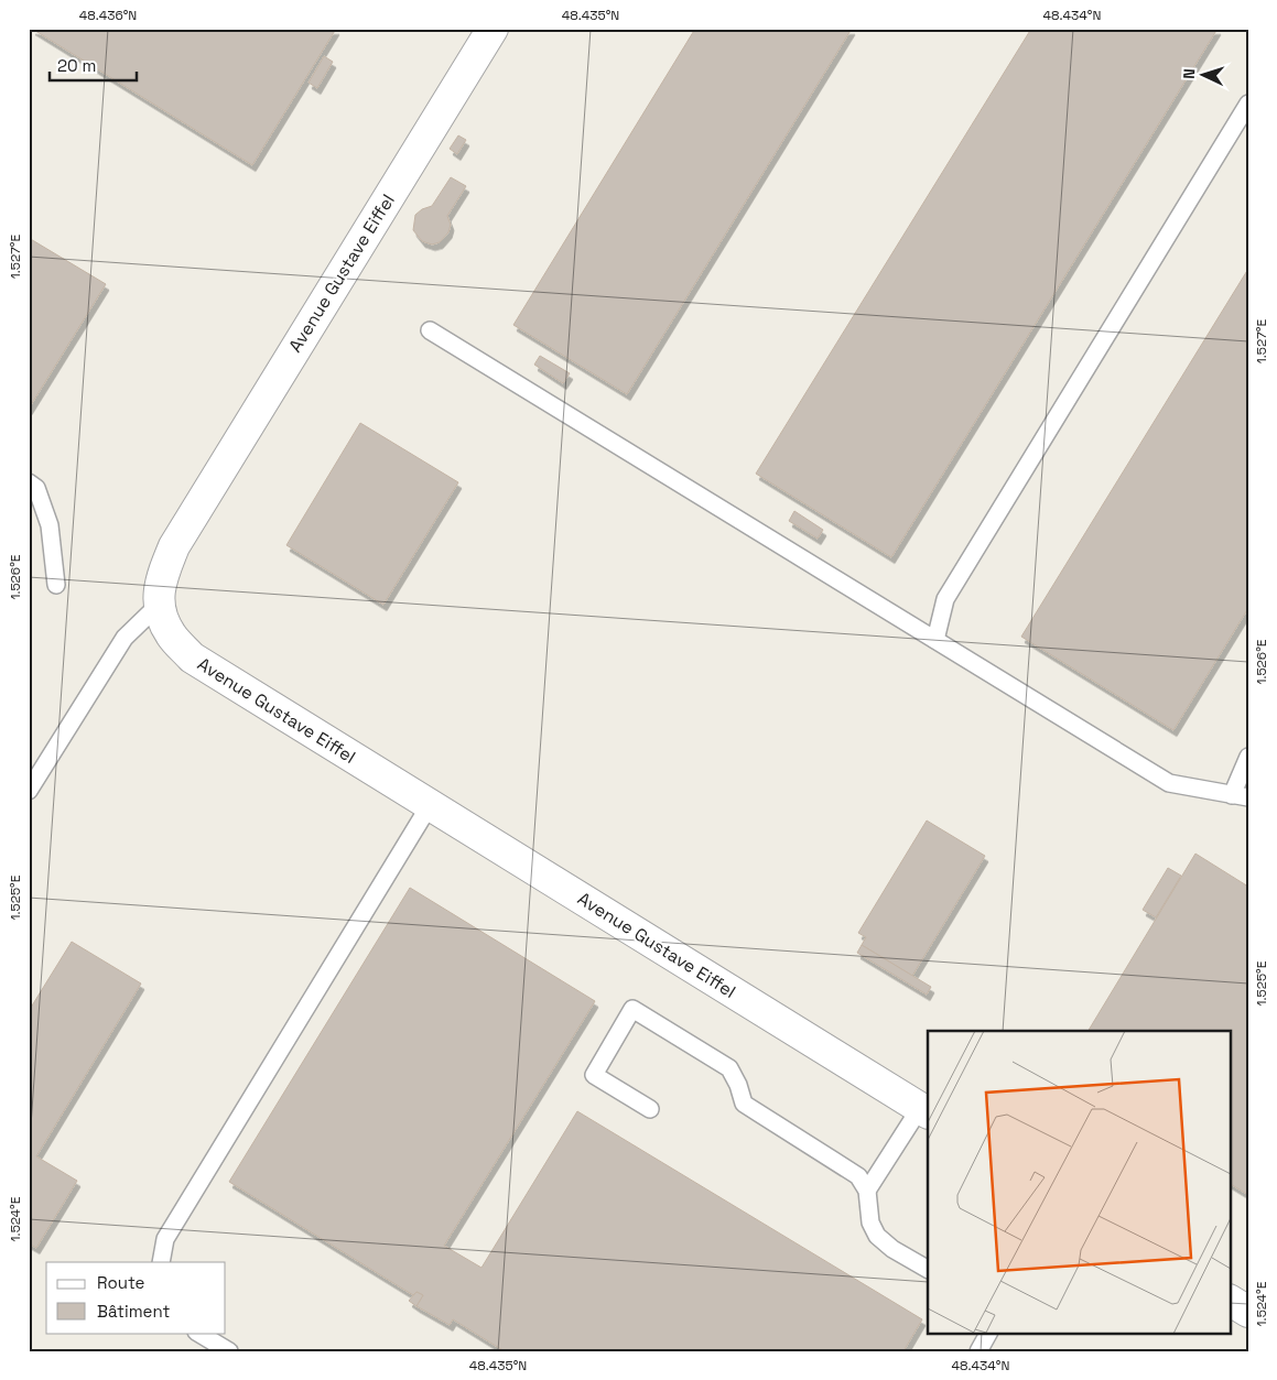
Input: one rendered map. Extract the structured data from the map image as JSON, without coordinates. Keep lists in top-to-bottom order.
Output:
{
  "streets": {
    "street": ["Avenue Gustave Eiffel"]
  },
  "legend": ["Route", "Bâtiment"],
  "scale_bar": "20 m",
  "north": "left",
  "coordinates": [
    "48.436°N",
    "48.435°N",
    "48.434°N",
    "1.527°E",
    "1.526°E",
    "1.525°E",
    "1.524°E"
  ]
}
